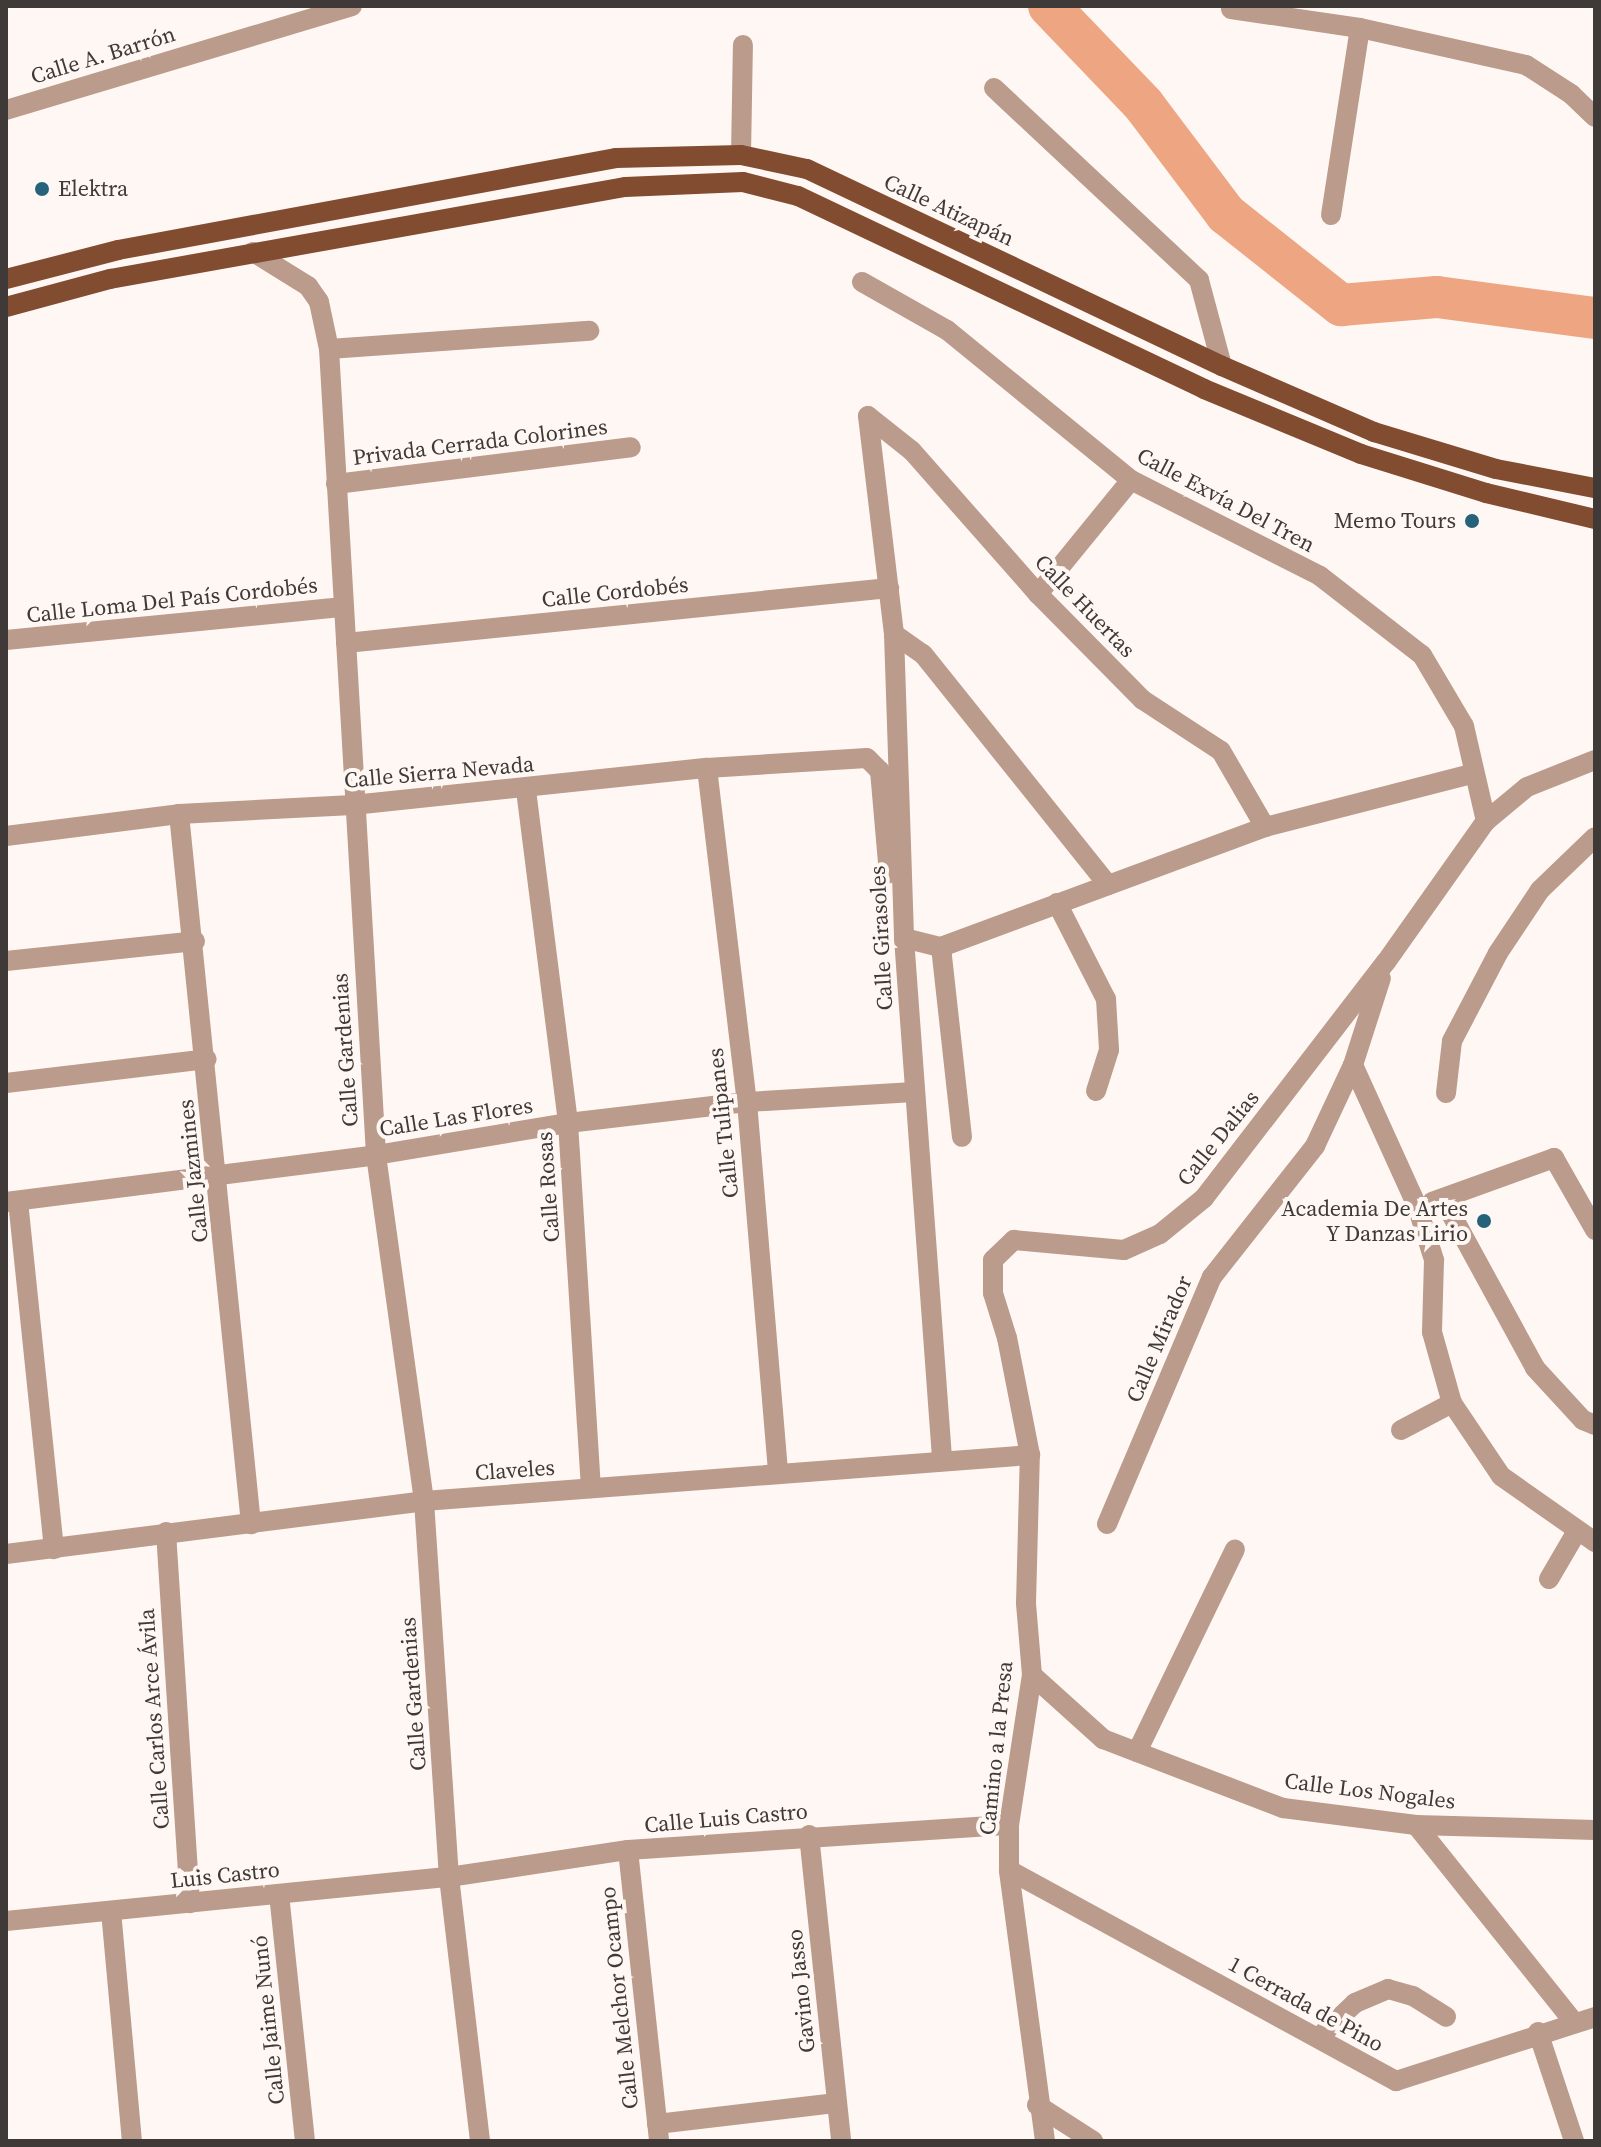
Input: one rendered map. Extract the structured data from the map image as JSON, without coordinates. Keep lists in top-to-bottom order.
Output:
{
  "streets": {
    "main road": ["Calle Atizapán"],
    "street": [
      "Calle A. Barrón",
      "Privada Cerrada Colorines",
      "Calle Exvía Del Tren",
      "Calle Cordobés",
      "Calle Loma Del País Cordobés",
      "Calle Huertas",
      "Calle Sierra Nevada",
      "Calle Girasoles",
      "Calle Gardenias",
      "Calle Las Flores",
      "Calle Tulipanes",
      "Calle Dalias",
      "Calle Jazmines",
      "Calle Rosas",
      "Calle Mirador",
      "Claveles",
      "Calle Carlos Arce Ávila",
      "Camino a la Presa",
      "Calle Los Nogales",
      "Calle Luis Castro",
      "Luis Castro",
      "Gavino Jasso",
      "Calle Melchor Ocampo",
      "1 Cerrada de Pino",
      "Calle Jaime Nunó"
    ]
  },
  "crossings": [
    ["Privada Cerrada Colorines", "Calle Gardenias"],
    ["Calle Cordobés", "Calle Girasoles"],
    ["Calle Cordobés", "Calle Gardenias"],
    ["Calle Loma Del País Cordobés", "Calle Gardenias"],
    ["Calle Huertas", "Calle Girasoles"],
    ["Calle Sierra Nevada", "Calle Girasoles"],
    ["Calle Sierra Nevada", "Calle Gardenias"],
    ["Calle Sierra Nevada", "Calle Tulipanes"],
    ["Calle Sierra Nevada", "Calle Jazmines"],
    ["Calle Sierra Nevada", "Calle Rosas"],
    ["Calle Girasoles", "Calle Las Flores"],
    ["Calle Girasoles", "Claveles"],
    ["Calle Gardenias", "Calle Las Flores"],
    ["Calle Gardenias", "Claveles"],
    ["Calle Gardenias", "Calle Luis Castro"],
    ["Calle Gardenias", "Luis Castro"],
    ["Calle Las Flores", "Calle Tulipanes"],
    ["Calle Las Flores", "Calle Jazmines"],
    ["Calle Las Flores", "Calle Rosas"],
    ["Calle Tulipanes", "Claveles"],
    ["Calle Dalias", "Calle Mirador"],
    ["Calle Dalias", "Claveles"],
    ["Calle Dalias", "Camino a la Presa"],
    ["Calle Jazmines", "Claveles"],
    ["Calle Rosas", "Claveles"],
    ["Claveles", "Calle Carlos Arce Ávila"],
    ["Claveles", "Camino a la Presa"],
    ["Calle Carlos Arce Ávila", "Luis Castro"],
    ["Camino a la Presa", "Calle Los Nogales"],
    ["Camino a la Presa", "Calle Luis Castro"],
    ["Camino a la Presa", "1 Cerrada de Pino"],
    ["Calle Luis Castro", "Luis Castro"],
    ["Calle Luis Castro", "Gavino Jasso"],
    ["Calle Luis Castro", "Calle Melchor Ocampo"],
    ["Luis Castro", "Calle Jaime Nunó"]
  ],
  "places": ["Elektra", "Memo Tours", "Academia De Artes Y Danzas Lirio"]
}
